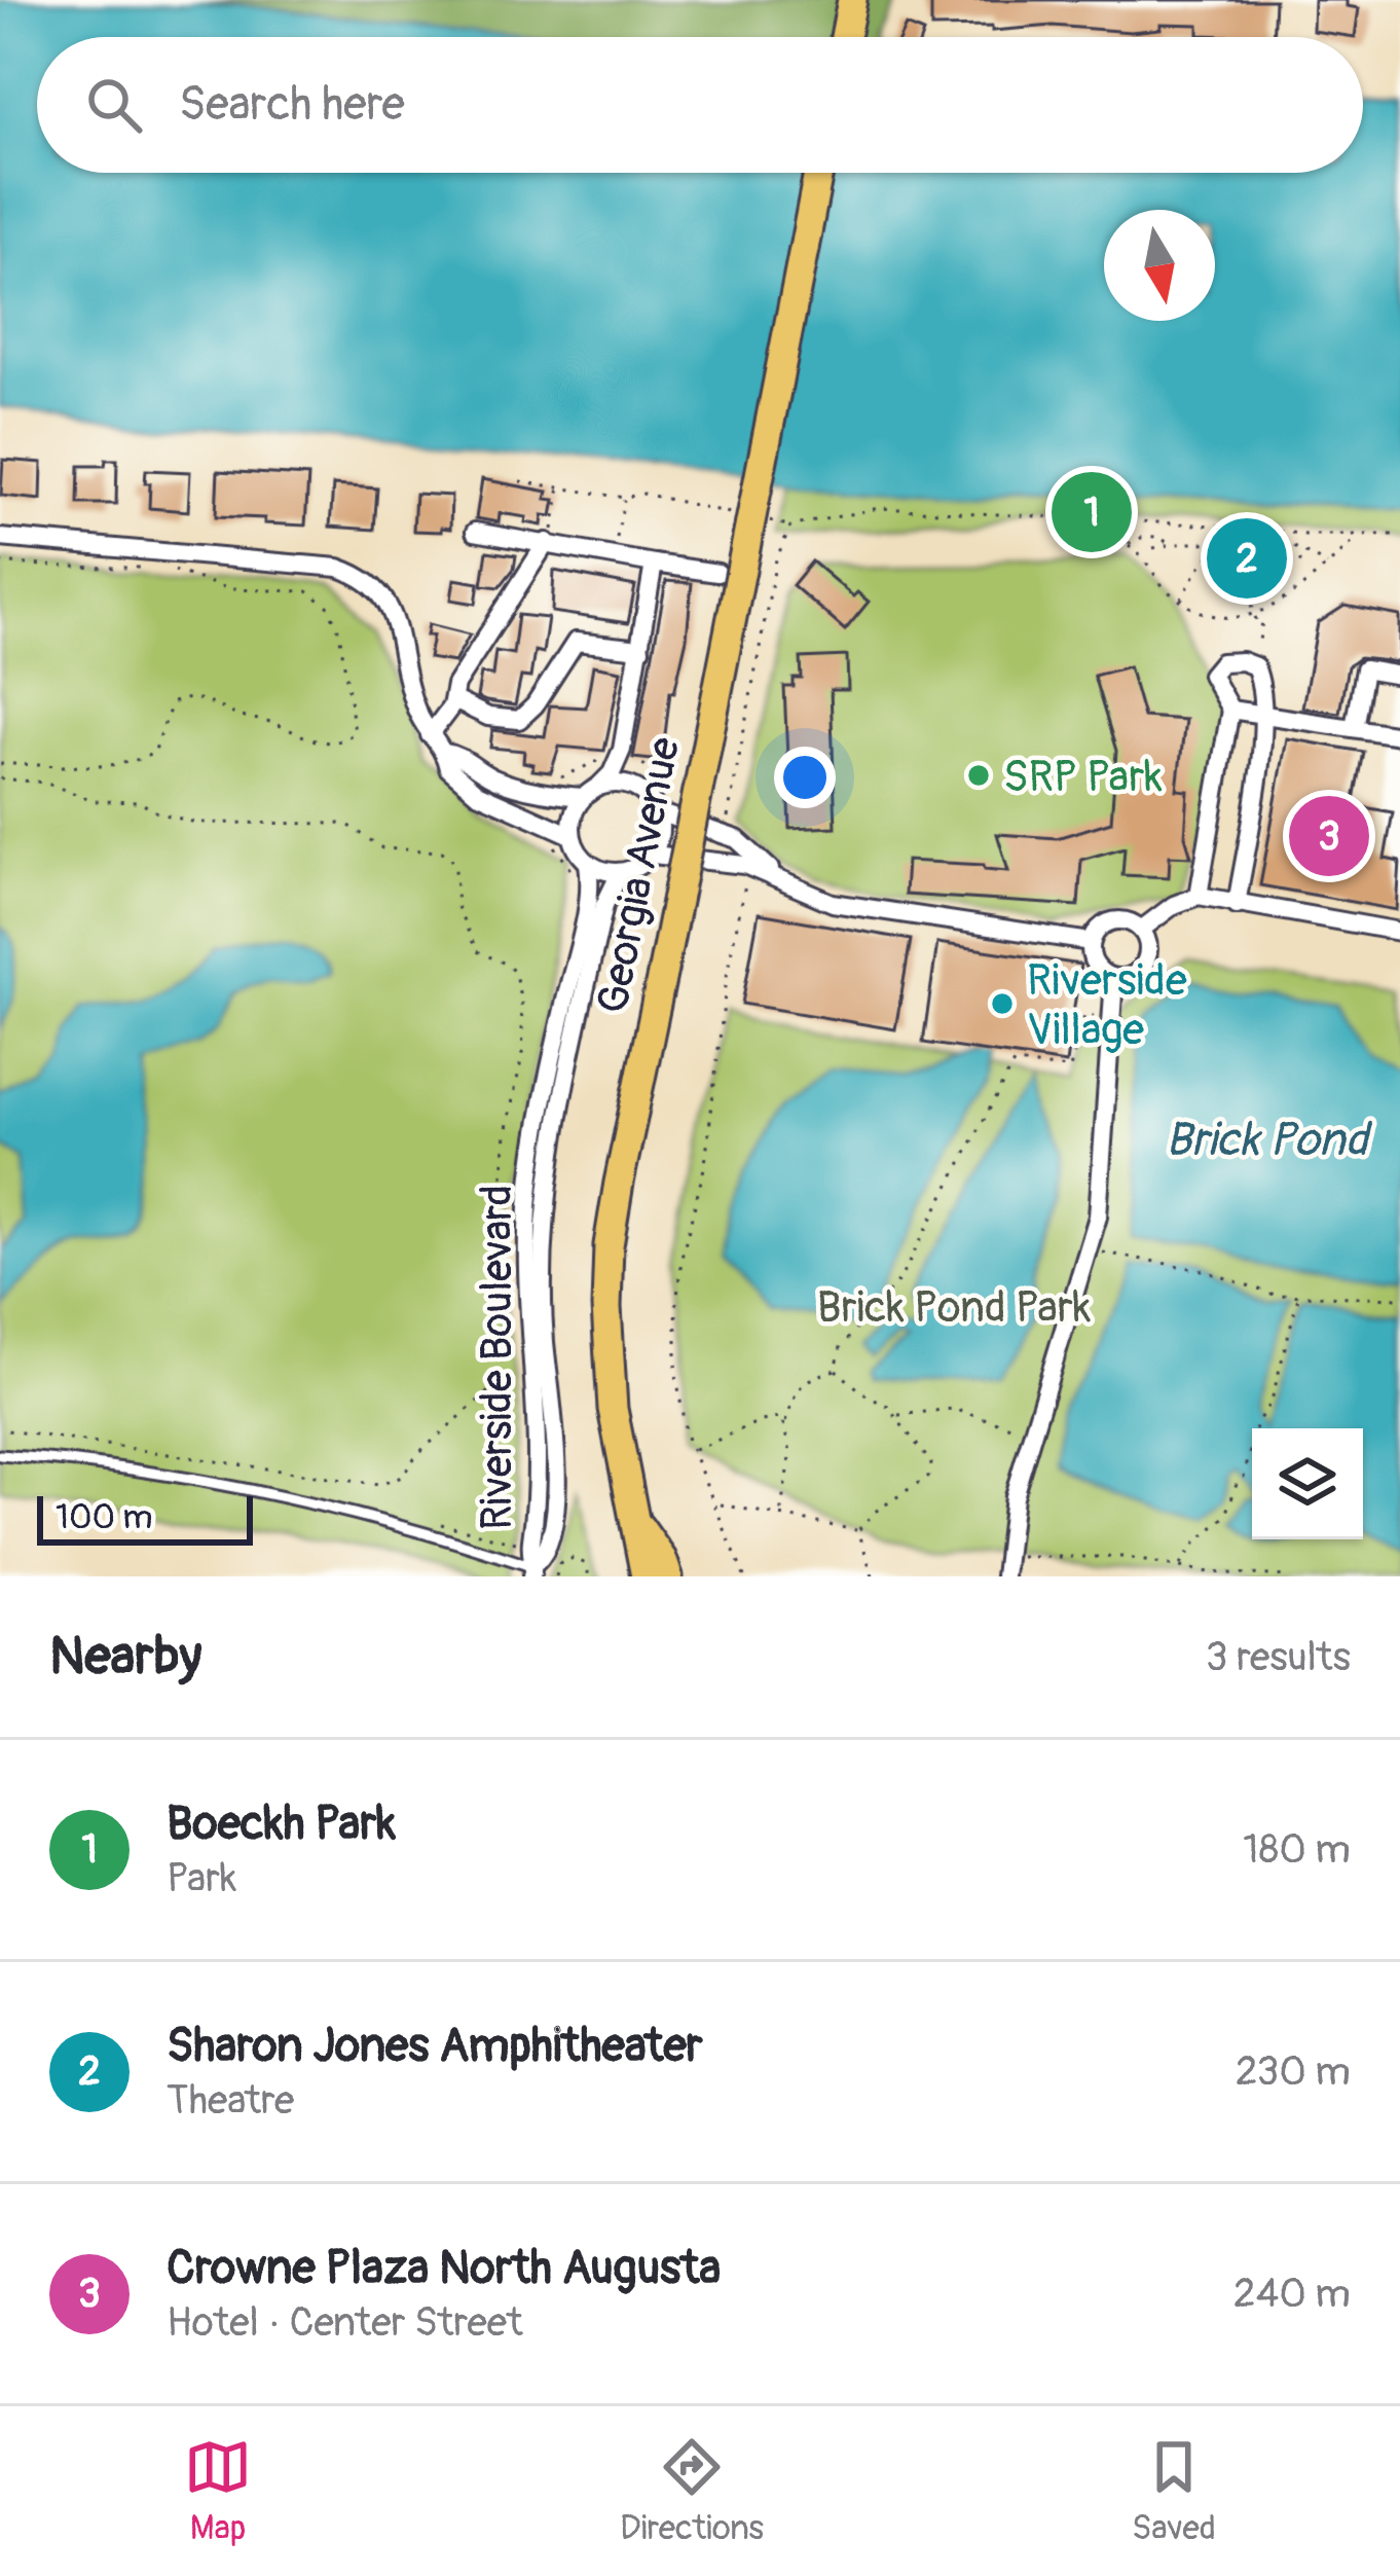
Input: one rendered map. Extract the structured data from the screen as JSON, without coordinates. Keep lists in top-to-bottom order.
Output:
{
  "streets": {
    "main road": ["Georgia Avenue"],
    "street": ["Riverside Boulevard"]
  },
  "water": ["Brick Pond"],
  "parks": ["Brick Pond Park"],
  "places": ["SRP Park", "Riverside Village"],
  "scale_bar": "100 m",
  "north": "bottom",
  "page": {
    "search": "Search here",
    "pins": ["1", "2", "3"],
    "scale": "100 m",
    "heading": ["Nearby", "3 results"],
    "list": [
      {
        "mark": "1",
        "name": "Boeckh Park",
        "note": "Park",
        "value": "180 m"
      },
      {
        "mark": "2",
        "name": "Sharon Jones Amphitheater",
        "note": "Theatre",
        "value": "230 m"
      },
      {
        "mark": "3",
        "name": "Crowne Plaza North Augusta",
        "note": "Hotel · Center Street",
        "value": "240 m"
      }
    ],
    "nav": ["Map", "Directions", "Saved"]
  }
}
